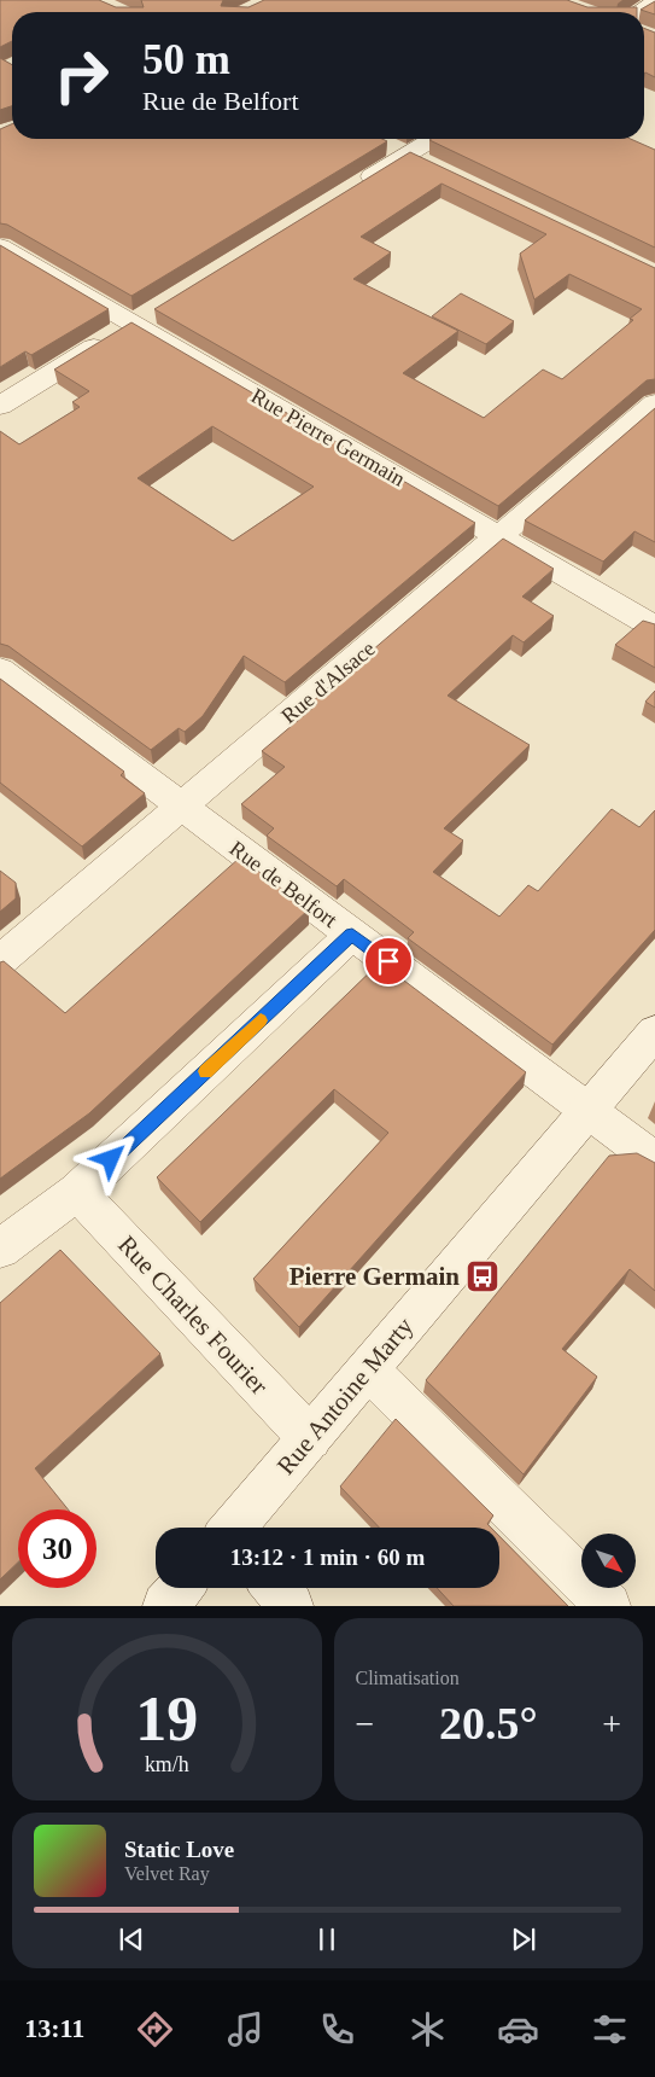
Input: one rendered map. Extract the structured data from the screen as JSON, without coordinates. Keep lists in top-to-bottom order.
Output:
{
  "streets": {
    "street": [
      "Rue Pierre Germain",
      "Rue d'Alsace",
      "Rue de Belfort",
      "Rue Charles Fourier",
      "Rue Antoine Marty"
    ]
  },
  "crossings": [
    ["Rue Pierre Germain", "Rue d'Alsace"],
    ["Rue d'Alsace", "Rue de Belfort"],
    ["Rue de Belfort", "Rue Antoine Marty"],
    ["Rue Charles Fourier", "Rue Antoine Marty"]
  ],
  "places": {
    "bus stop": ["Pierre Germain"]
  },
  "north": "bottom right",
  "page": {
    "turn": ["50 m", "Rue de Belfort"],
    "limit": "30",
    "trip": "13:12 · 1 min · 60 m",
    "tile": "Climatisation",
    "heat": ["−", "20.5°", "+"],
    "song": ["Static Love", "Velvet Ray"],
    "tabs": "13:11",
    "gauge": ["19", "km/h"]
  }
}
